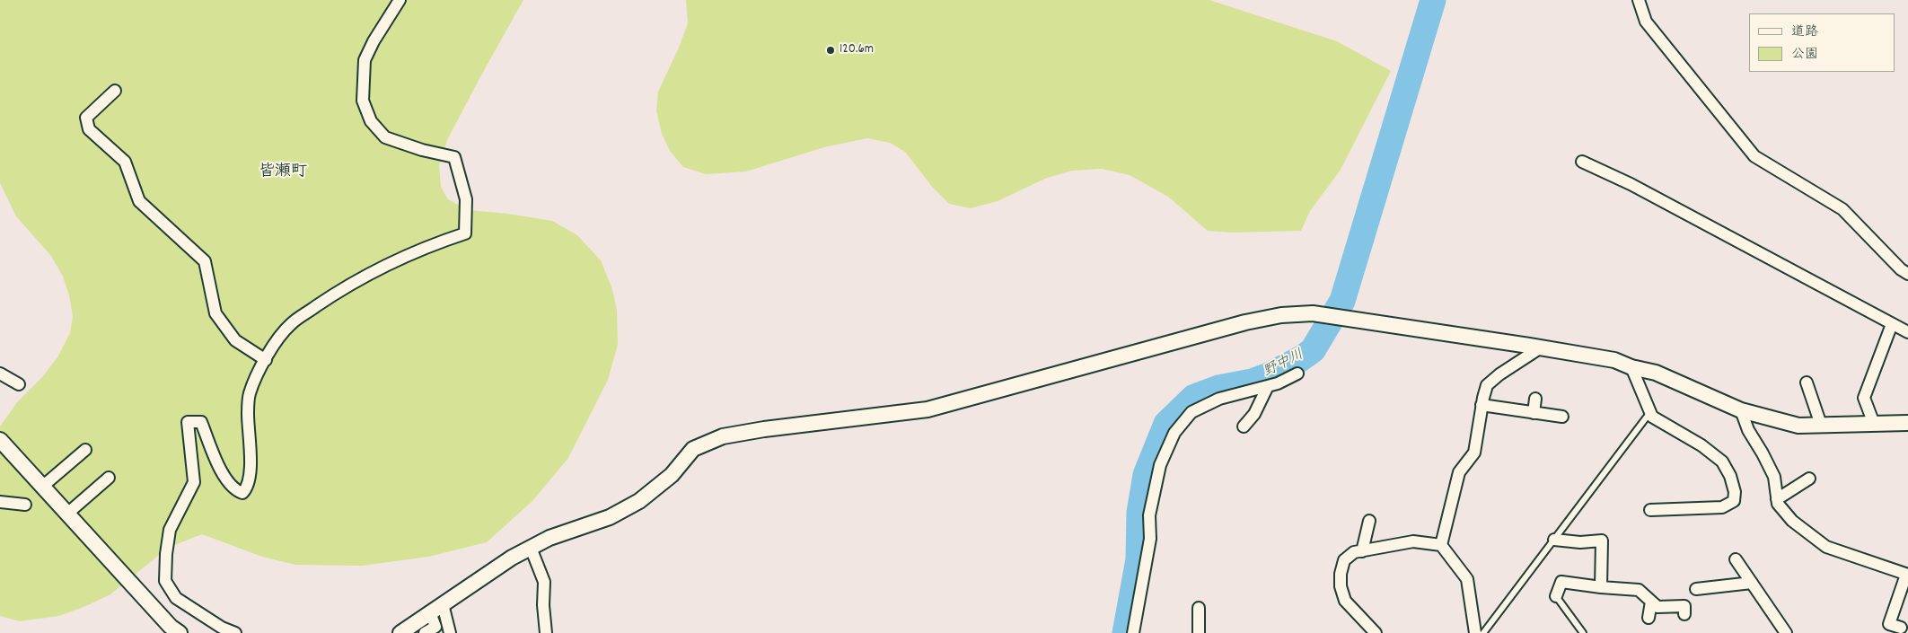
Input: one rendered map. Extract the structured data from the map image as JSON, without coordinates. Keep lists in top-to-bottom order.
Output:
{
  "districts": ["皆瀬町"],
  "water": ["野中川"],
  "places": ["120.6m"],
  "legend": ["道路", "公園"]
}
